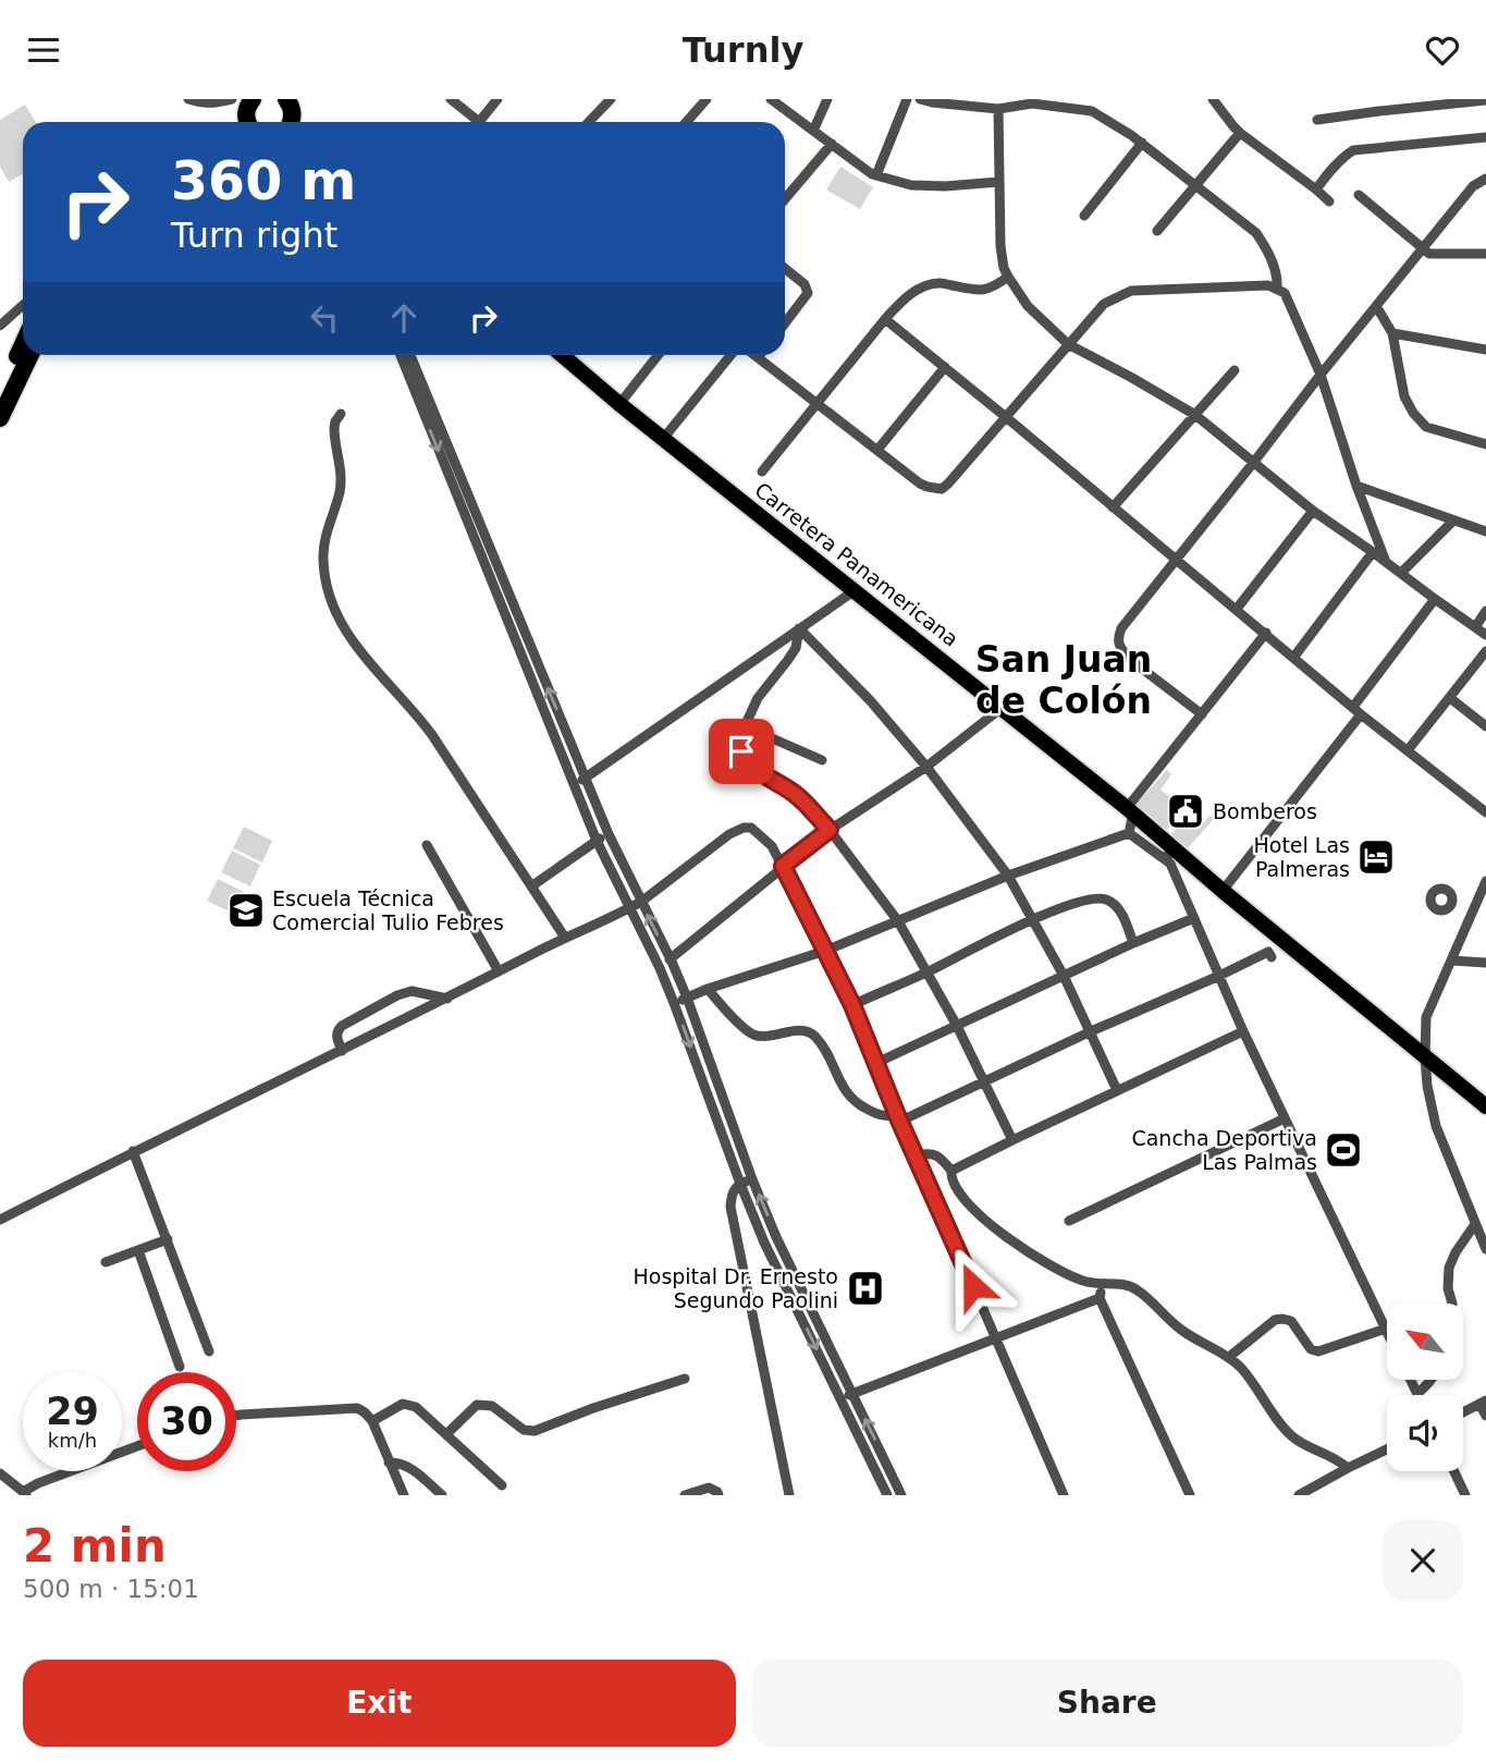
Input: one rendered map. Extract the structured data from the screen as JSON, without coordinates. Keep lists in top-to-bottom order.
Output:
{
  "streets": {
    "main road": ["Carretera Panamericana"]
  },
  "districts": ["San Juan de Colón"],
  "places": {
    "public building": ["Bomberos"],
    "hotel": ["Hotel Las Palmeras"],
    "school or university": ["Escuela Técnica Comercial Tulio Febres"],
    "sports": ["Cancha Deportiva Las Palmas"],
    "hospital": ["Hospital Dr. Ernesto Segundo Paolini"]
  },
  "north": "top left",
  "page": {
    "header": "Turnly",
    "turn": ["360 m", "Turn right"],
    "speed": "29 km/h",
    "limit": "30",
    "heading": ["2 min", "500 m · 15:01"],
    "buttons": ["Exit", "Share"]
  }
}
